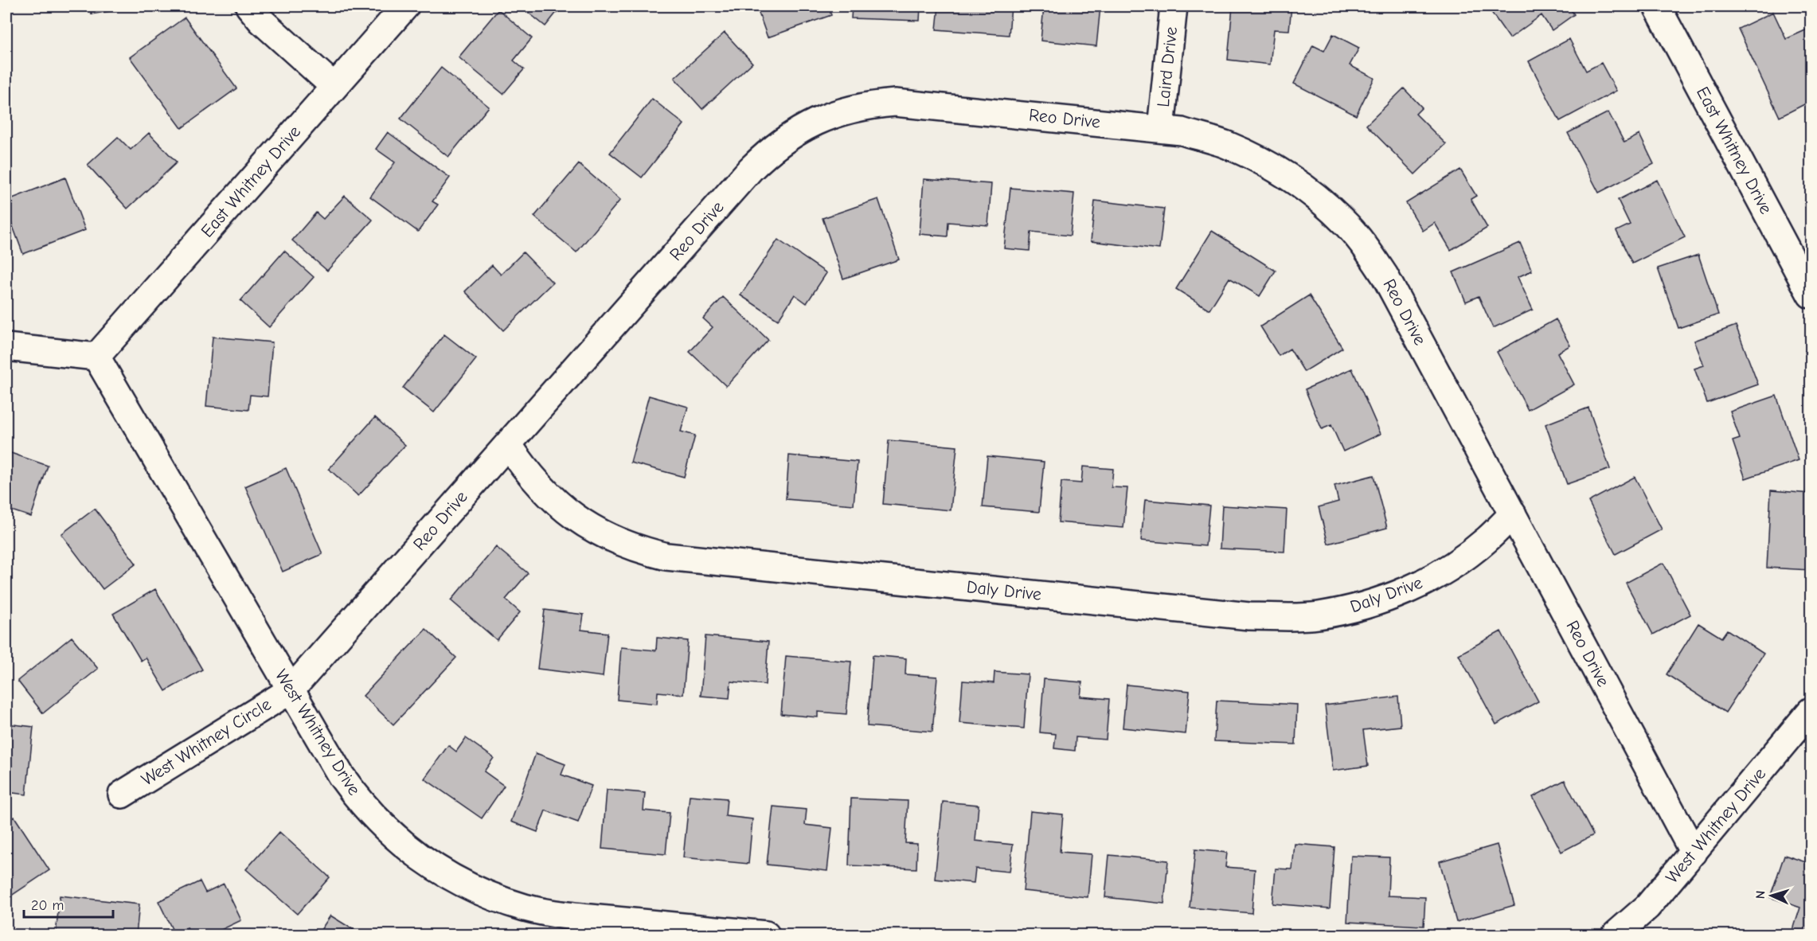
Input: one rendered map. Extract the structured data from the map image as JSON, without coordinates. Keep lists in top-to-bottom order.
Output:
{
  "streets": {
    "street": [
      "Laird Drive",
      "Reo Drive",
      "East Whitney Drive",
      "Daly Drive",
      "West Whitney Drive",
      "West Whitney Circle"
    ]
  },
  "crossings": [
    ["Laird Drive", "Reo Drive"],
    ["Reo Drive", "Daly Drive"],
    ["Reo Drive", "West Whitney Drive"],
    ["Reo Drive", "West Whitney Circle"],
    ["East Whitney Drive", "West Whitney Drive"],
    ["West Whitney Drive", "West Whitney Circle"]
  ],
  "scale_bar": "20 m",
  "north": "left"
}
